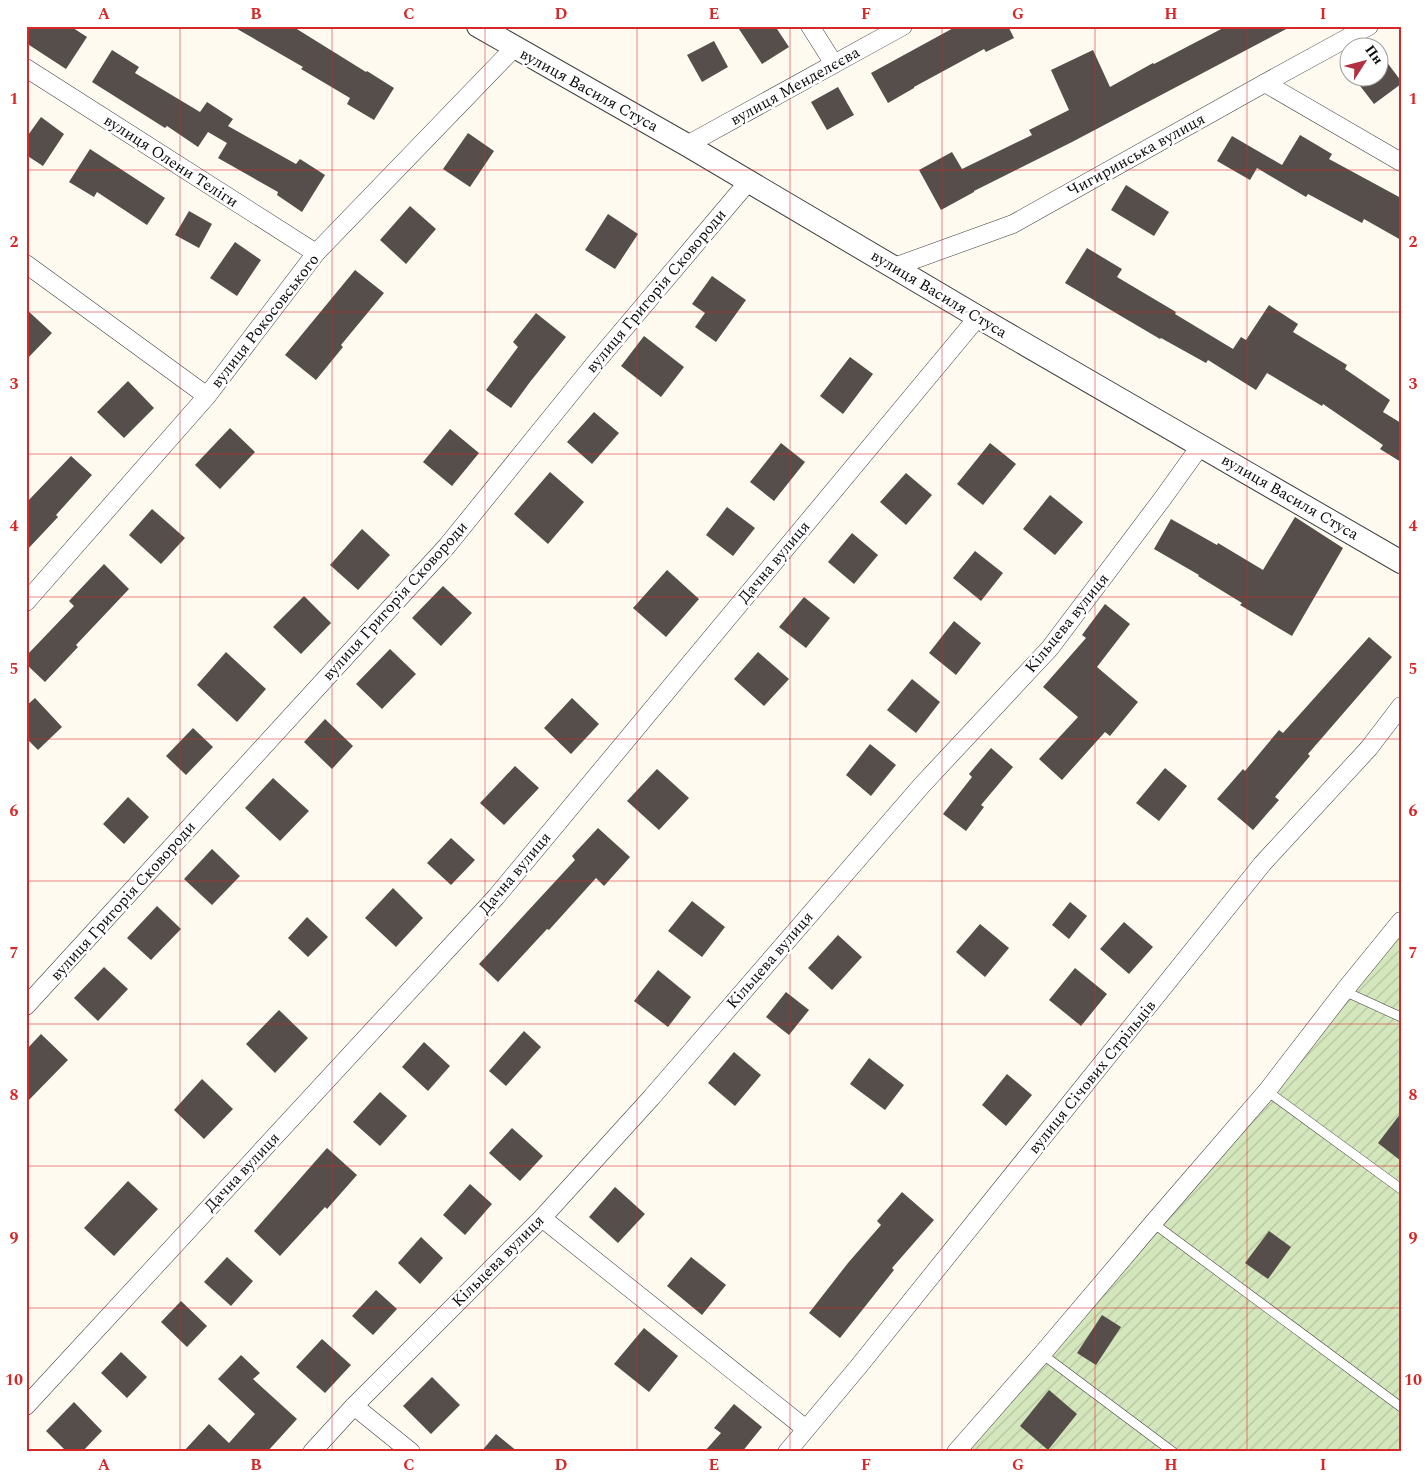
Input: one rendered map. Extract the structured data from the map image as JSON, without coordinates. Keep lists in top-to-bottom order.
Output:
{
  "streets": {
    "street": [
      "вулиця Менделєєва",
      "вулиця Василя Стуса",
      "Чигиринська вулиця",
      "вулиця Олени Теліги",
      "вулиця Григорія Сковороди",
      "вулиця Рокосовського",
      "Дачна вулиця",
      "Кільцева вулиця",
      "вулиця Січових Стрільців"
    ]
  },
  "crossings": [
    ["вулиця Менделєєва", "вулиця Василя Стуса"],
    ["вулиця Василя Стуса", "Чигиринська вулиця"],
    ["вулиця Василя Стуса", "вулиця Григорія Сковороди"],
    ["вулиця Василя Стуса", "вулиця Рокосовського"],
    ["вулиця Василя Стуса", "Дачна вулиця"],
    ["вулиця Василя Стуса", "Кільцева вулиця"],
    ["вулиця Олени Теліги", "вулиця Рокосовського"]
  ],
  "north": "top right",
  "grid": {
    "columns": [
      "A",
      "B",
      "C",
      "D",
      "E",
      "F",
      "G",
      "H",
      "I"
    ],
    "rows": [
      "1",
      "2",
      "3",
      "4",
      "5",
      "6",
      "7",
      "8",
      "9",
      "10"
    ]
  }
}
